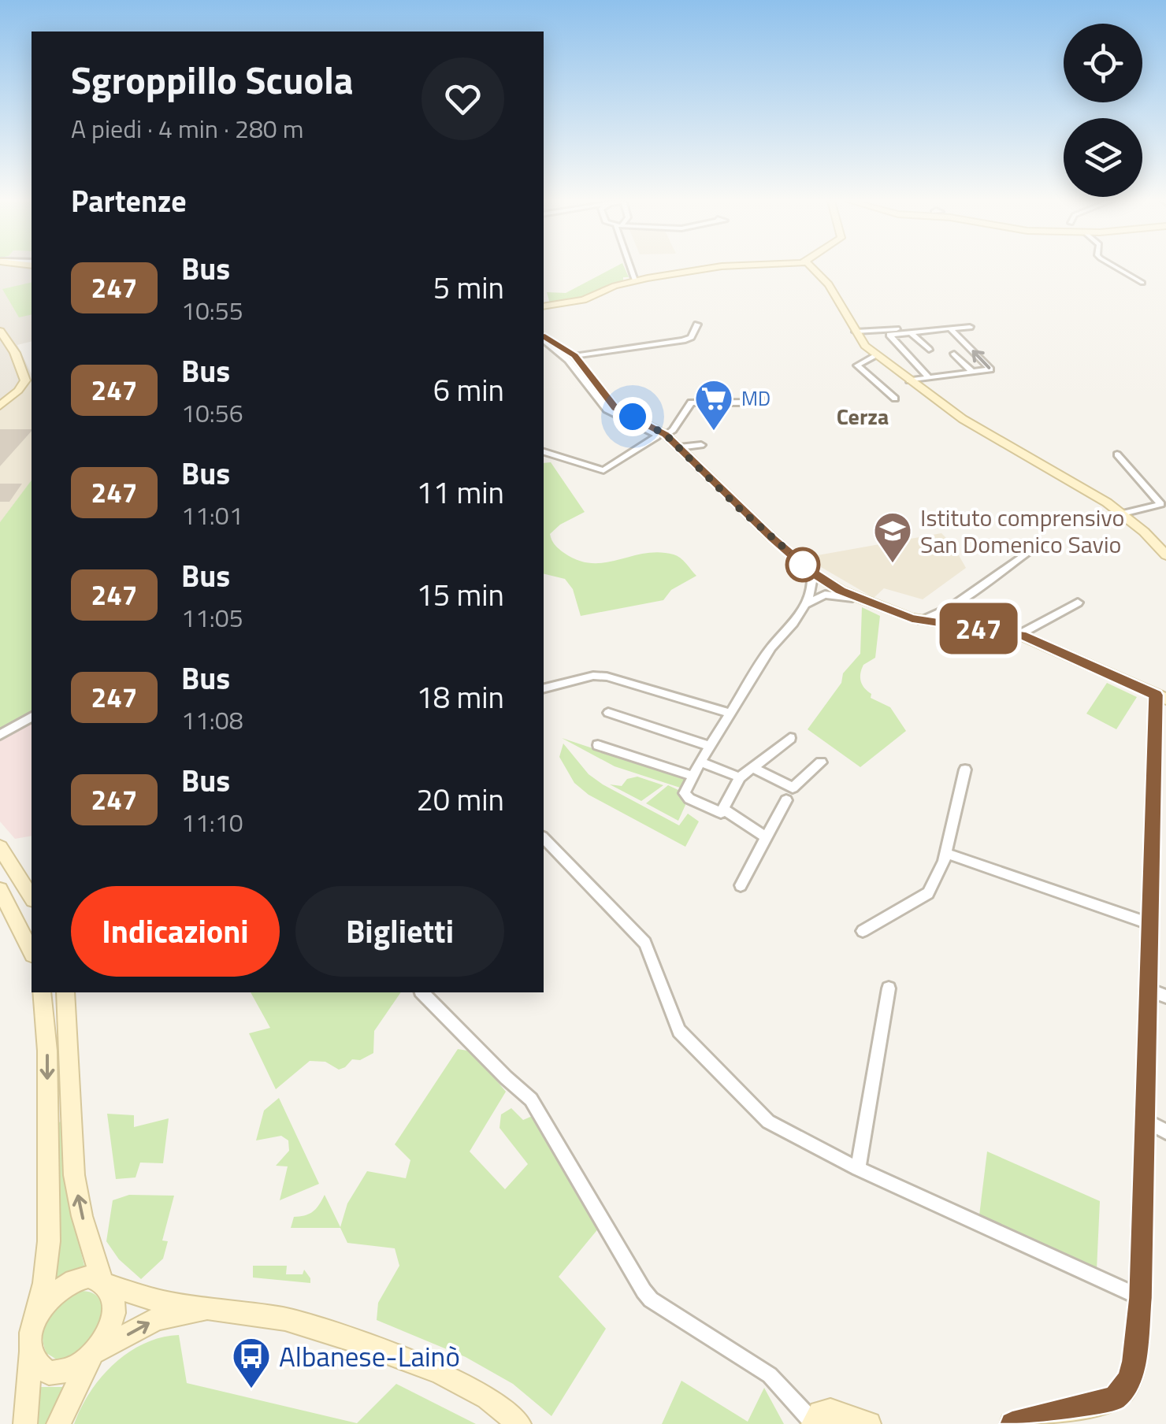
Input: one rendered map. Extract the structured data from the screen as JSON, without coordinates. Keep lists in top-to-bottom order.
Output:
{
  "districts": ["Cerza"],
  "places": {
    "supermarket": ["MD"],
    "school or university": ["Istituto comprensivo San Domenico Savio"],
    "bus stop": ["Albanese-Lainò"]
  },
  "lines": ["bus line 247"],
  "page": {
    "on_map": "247",
    "heading": [
      ["Sgroppillo Scuola", "A piedi · 4 min · 280 m"],
      "Partenze"
    ],
    "list": [
      {
        "mark": "247",
        "name": "Bus",
        "note": "10:55",
        "value": "5 min"
      },
      {
        "mark": "247",
        "name": "Bus",
        "note": "10:56",
        "value": "6 min"
      },
      {
        "mark": "247",
        "name": "Bus",
        "note": "11:01",
        "value": "11 min"
      },
      {
        "mark": "247",
        "name": "Bus",
        "note": "11:05",
        "value": "15 min"
      },
      {
        "mark": "247",
        "name": "Bus",
        "note": "11:08",
        "value": "18 min"
      },
      {
        "mark": "247",
        "name": "Bus",
        "note": "11:10",
        "value": "20 min"
      }
    ],
    "buttons": ["Indicazioni", "Biglietti"]
  }
}
